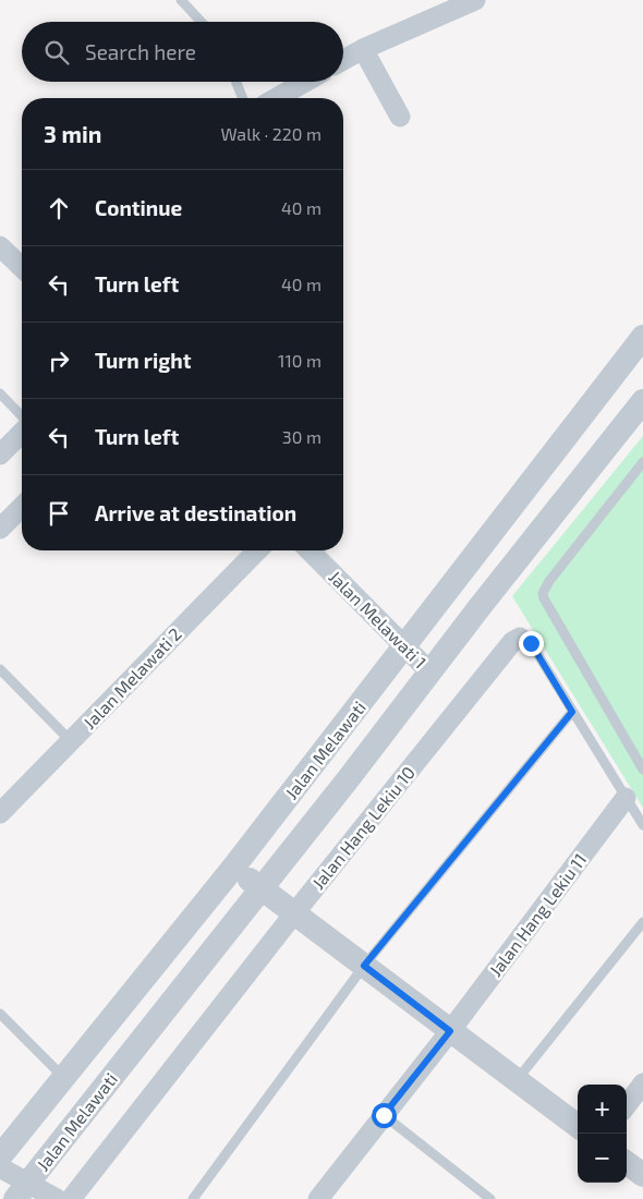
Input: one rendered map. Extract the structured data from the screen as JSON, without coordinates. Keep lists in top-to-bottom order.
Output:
{
  "streets": {
    "street": [
      "Jalan Melawati 1",
      "Jalan Melawati 2",
      "Jalan Melawati",
      "Jalan Hang Lekiu 10",
      "Jalan Hang Lekiu 11"
    ]
  },
  "crossings": [
    ["Jalan Melawati 1", "Jalan Melawati"],
    ["Jalan Hang Lekiu 10", "Jalan Hang Lekiu 11"]
  ],
  "page": {
    "search": "Search here",
    "heading": ["3 min", "Walk · 220 m"],
    "list": [
      ["Continue", "40 m"],
      ["Turn left", "40 m"],
      ["Turn right", "110 m"],
      ["Turn left", "30 m"],
      "Arrive at destination"
    ],
    "map_buttons": ["+", "−"]
  }
}
